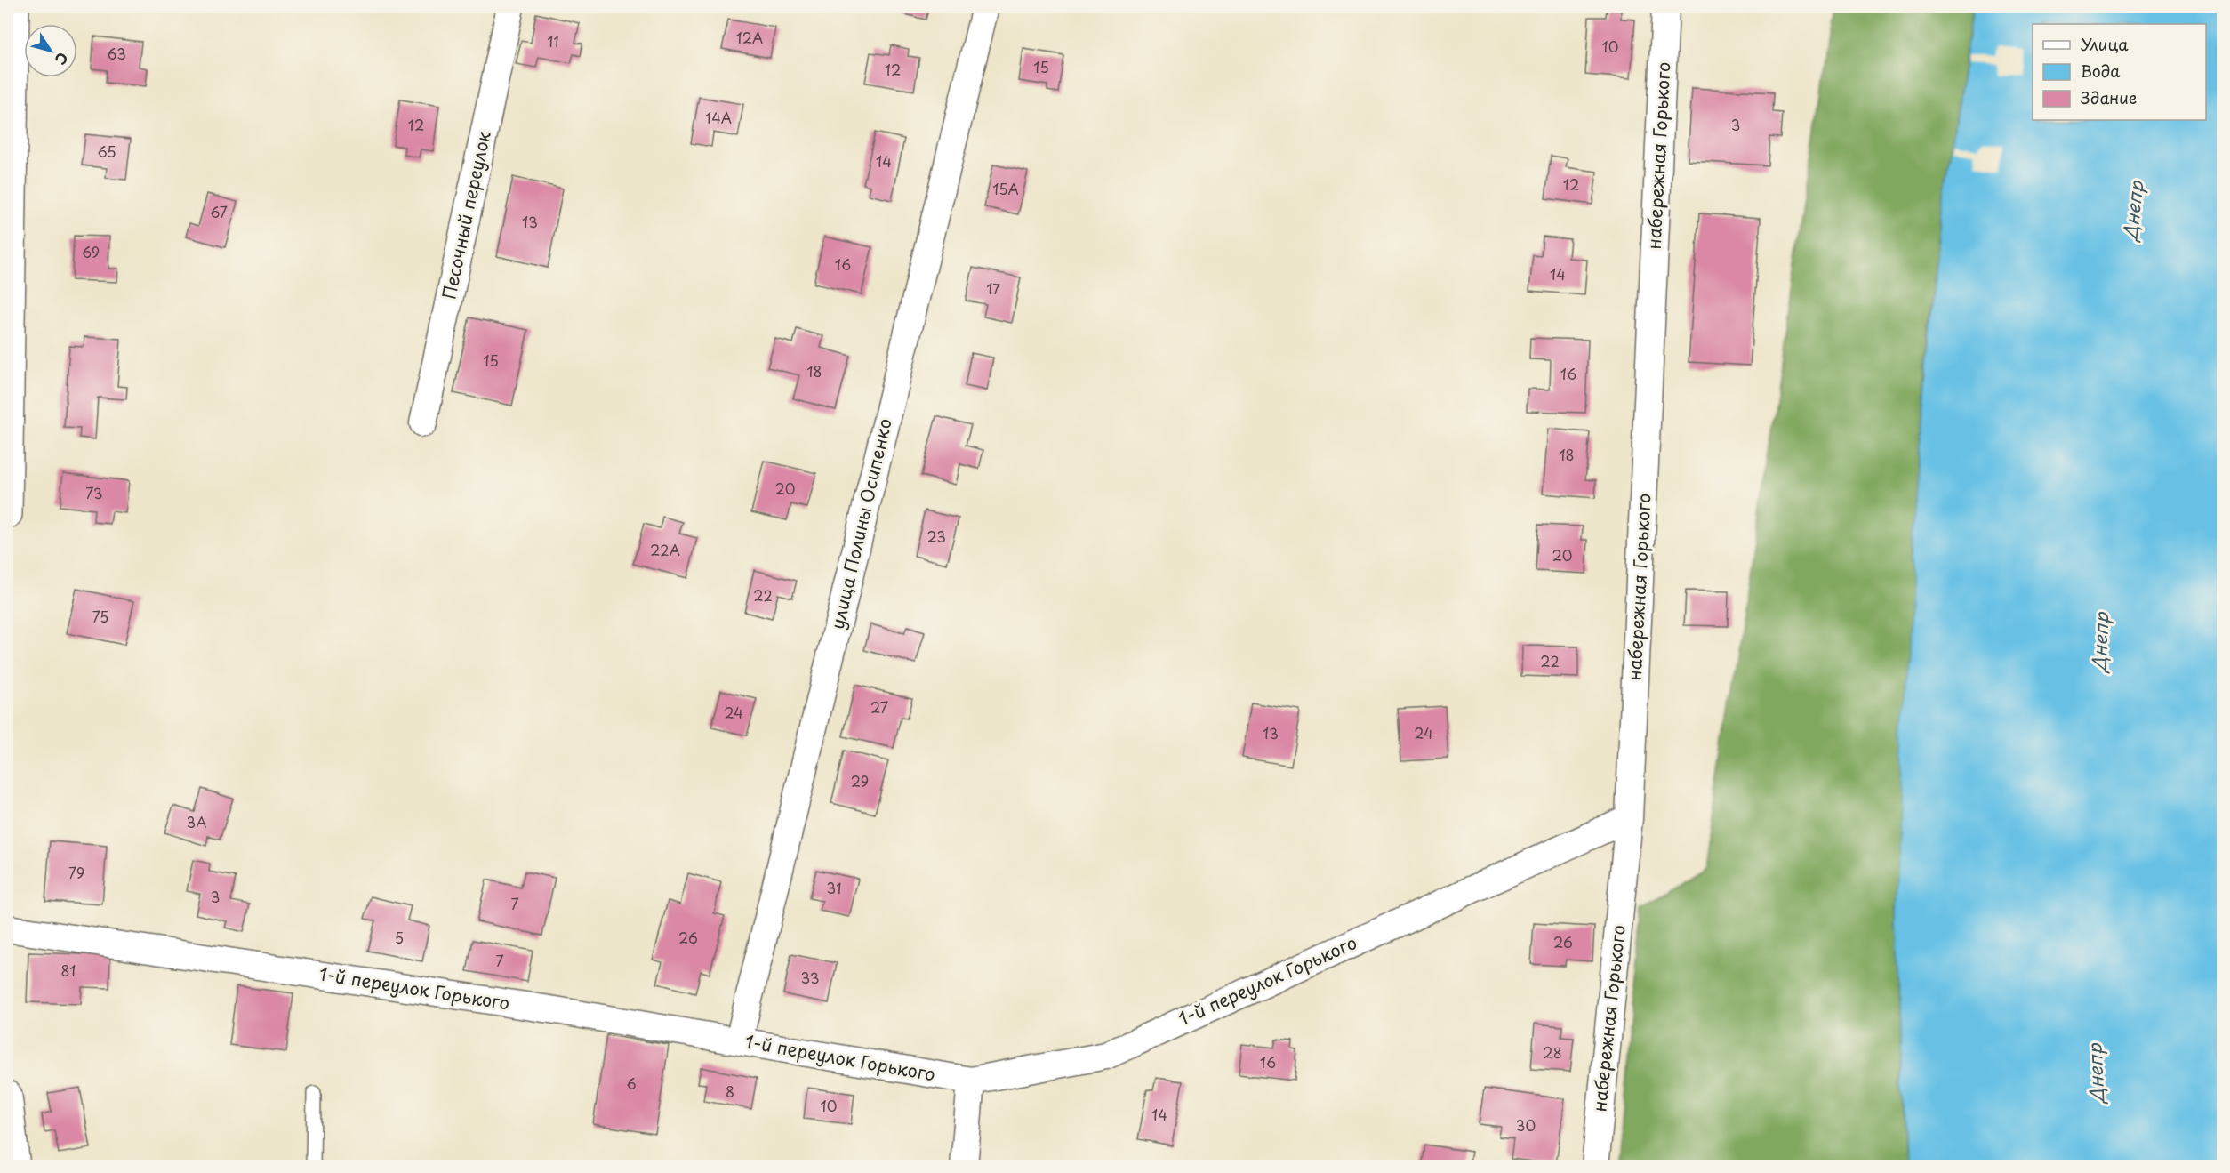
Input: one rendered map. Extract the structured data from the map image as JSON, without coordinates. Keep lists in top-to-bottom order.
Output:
{
  "streets": {
    "street": [
      "набережная Горького",
      "Песочный переулок",
      "улица Полины Осипенко",
      "1-й переулок Горького"
    ]
  },
  "crossings": [
    ["набережная Горького", "1-й переулок Горького"],
    ["улица Полины Осипенко", "1-й переулок Горького"]
  ],
  "water": ["Днепр"],
  "house_numbers": [
    "12А",
    "11",
    "10",
    "63",
    "15",
    "12",
    "14А",
    "12",
    "3",
    "65",
    "14",
    "12",
    "15А",
    "67",
    "13",
    "69",
    "16",
    "14",
    "17",
    "15",
    "18",
    "16",
    "18",
    "20",
    "73",
    "23",
    "22А",
    "20",
    "22",
    "75",
    "22",
    "27",
    "24",
    "13",
    "24",
    "29",
    "3А",
    "79",
    "31",
    "3",
    "7",
    "5",
    "26",
    "26",
    "7",
    "81",
    "33",
    "28",
    "16",
    "6",
    "8",
    "10",
    "14",
    "30"
  ],
  "legend": ["Улица", "Вода", "Здание"],
  "north": "bottom right"
}
